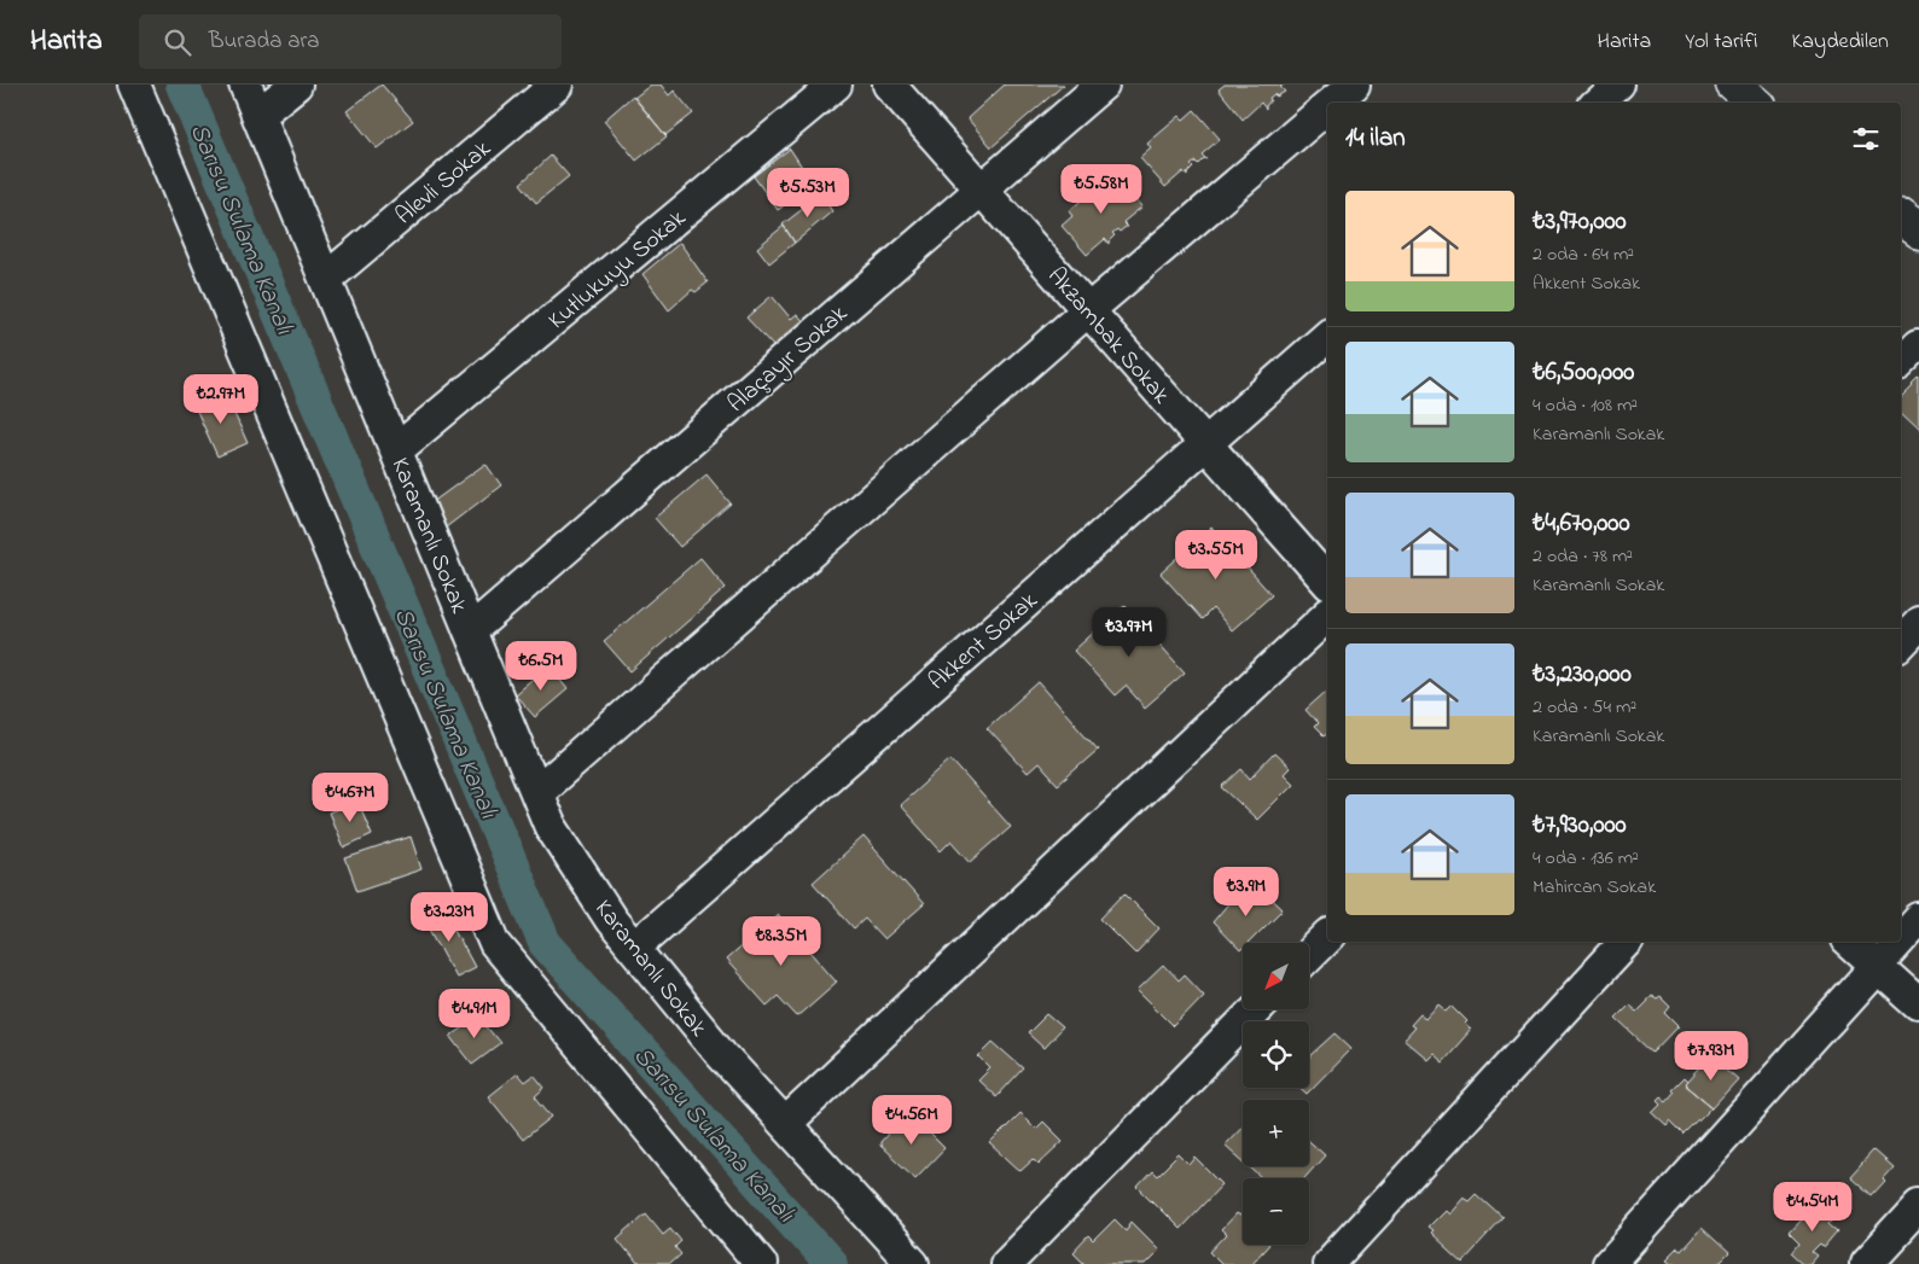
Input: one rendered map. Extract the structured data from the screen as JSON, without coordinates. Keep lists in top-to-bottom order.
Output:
{
  "streets": {
    "street": [
      "Alevli Sokak",
      "Kutlukuyu Sokak",
      "Akzambak Sokak",
      "Alaçayır Sokak",
      "Karamanlı Sokak",
      "Akkent Sokak"
    ]
  },
  "crossings": [
    ["Alevli Sokak", "Karamanlı Sokak"],
    ["Kutlukuyu Sokak", "Karamanlı Sokak"],
    ["Akzambak Sokak", "Alaçayır Sokak"],
    ["Akzambak Sokak", "Akkent Sokak"],
    ["Alaçayır Sokak", "Karamanlı Sokak"],
    ["Karamanlı Sokak", "Akkent Sokak"]
  ],
  "water": ["Sarısu Sulama Kanalı"],
  "north": "bottom left",
  "page": {
    "header": "Harita",
    "search": "Burada ara",
    "nav": ["Harita", "Yol tarifi", "Kaydedilen"],
    "heading": "14 ilan",
    "price": [
      "₺5.58M",
      "₺5.53M",
      "₺2.97M",
      "₺3.55M",
      "₺3.97M",
      "₺6.5M",
      "₺4.67M",
      "₺3.9M",
      "₺3.23M",
      "₺8.35M",
      "₺4.91M",
      "₺7.93M",
      "₺4.56M",
      "₺4.54M"
    ],
    "list": [
      {
        "name": "₺3,970,000",
        "note": "2 oda · 64 m² · Akkent Sokak"
      },
      {
        "name": "₺6,500,000",
        "note": "4 oda · 108 m² · Karamanlı Sokak"
      },
      {
        "name": "₺4,670,000",
        "note": "2 oda · 78 m² · Karamanlı Sokak"
      },
      {
        "name": "₺3,230,000",
        "note": "2 oda · 54 m² · Karamanlı Sokak"
      },
      {
        "name": "₺7,930,000",
        "note": "4 oda · 136 m² · Mahircan Sokak"
      }
    ],
    "map_buttons": ["+", "−"]
  }
}
